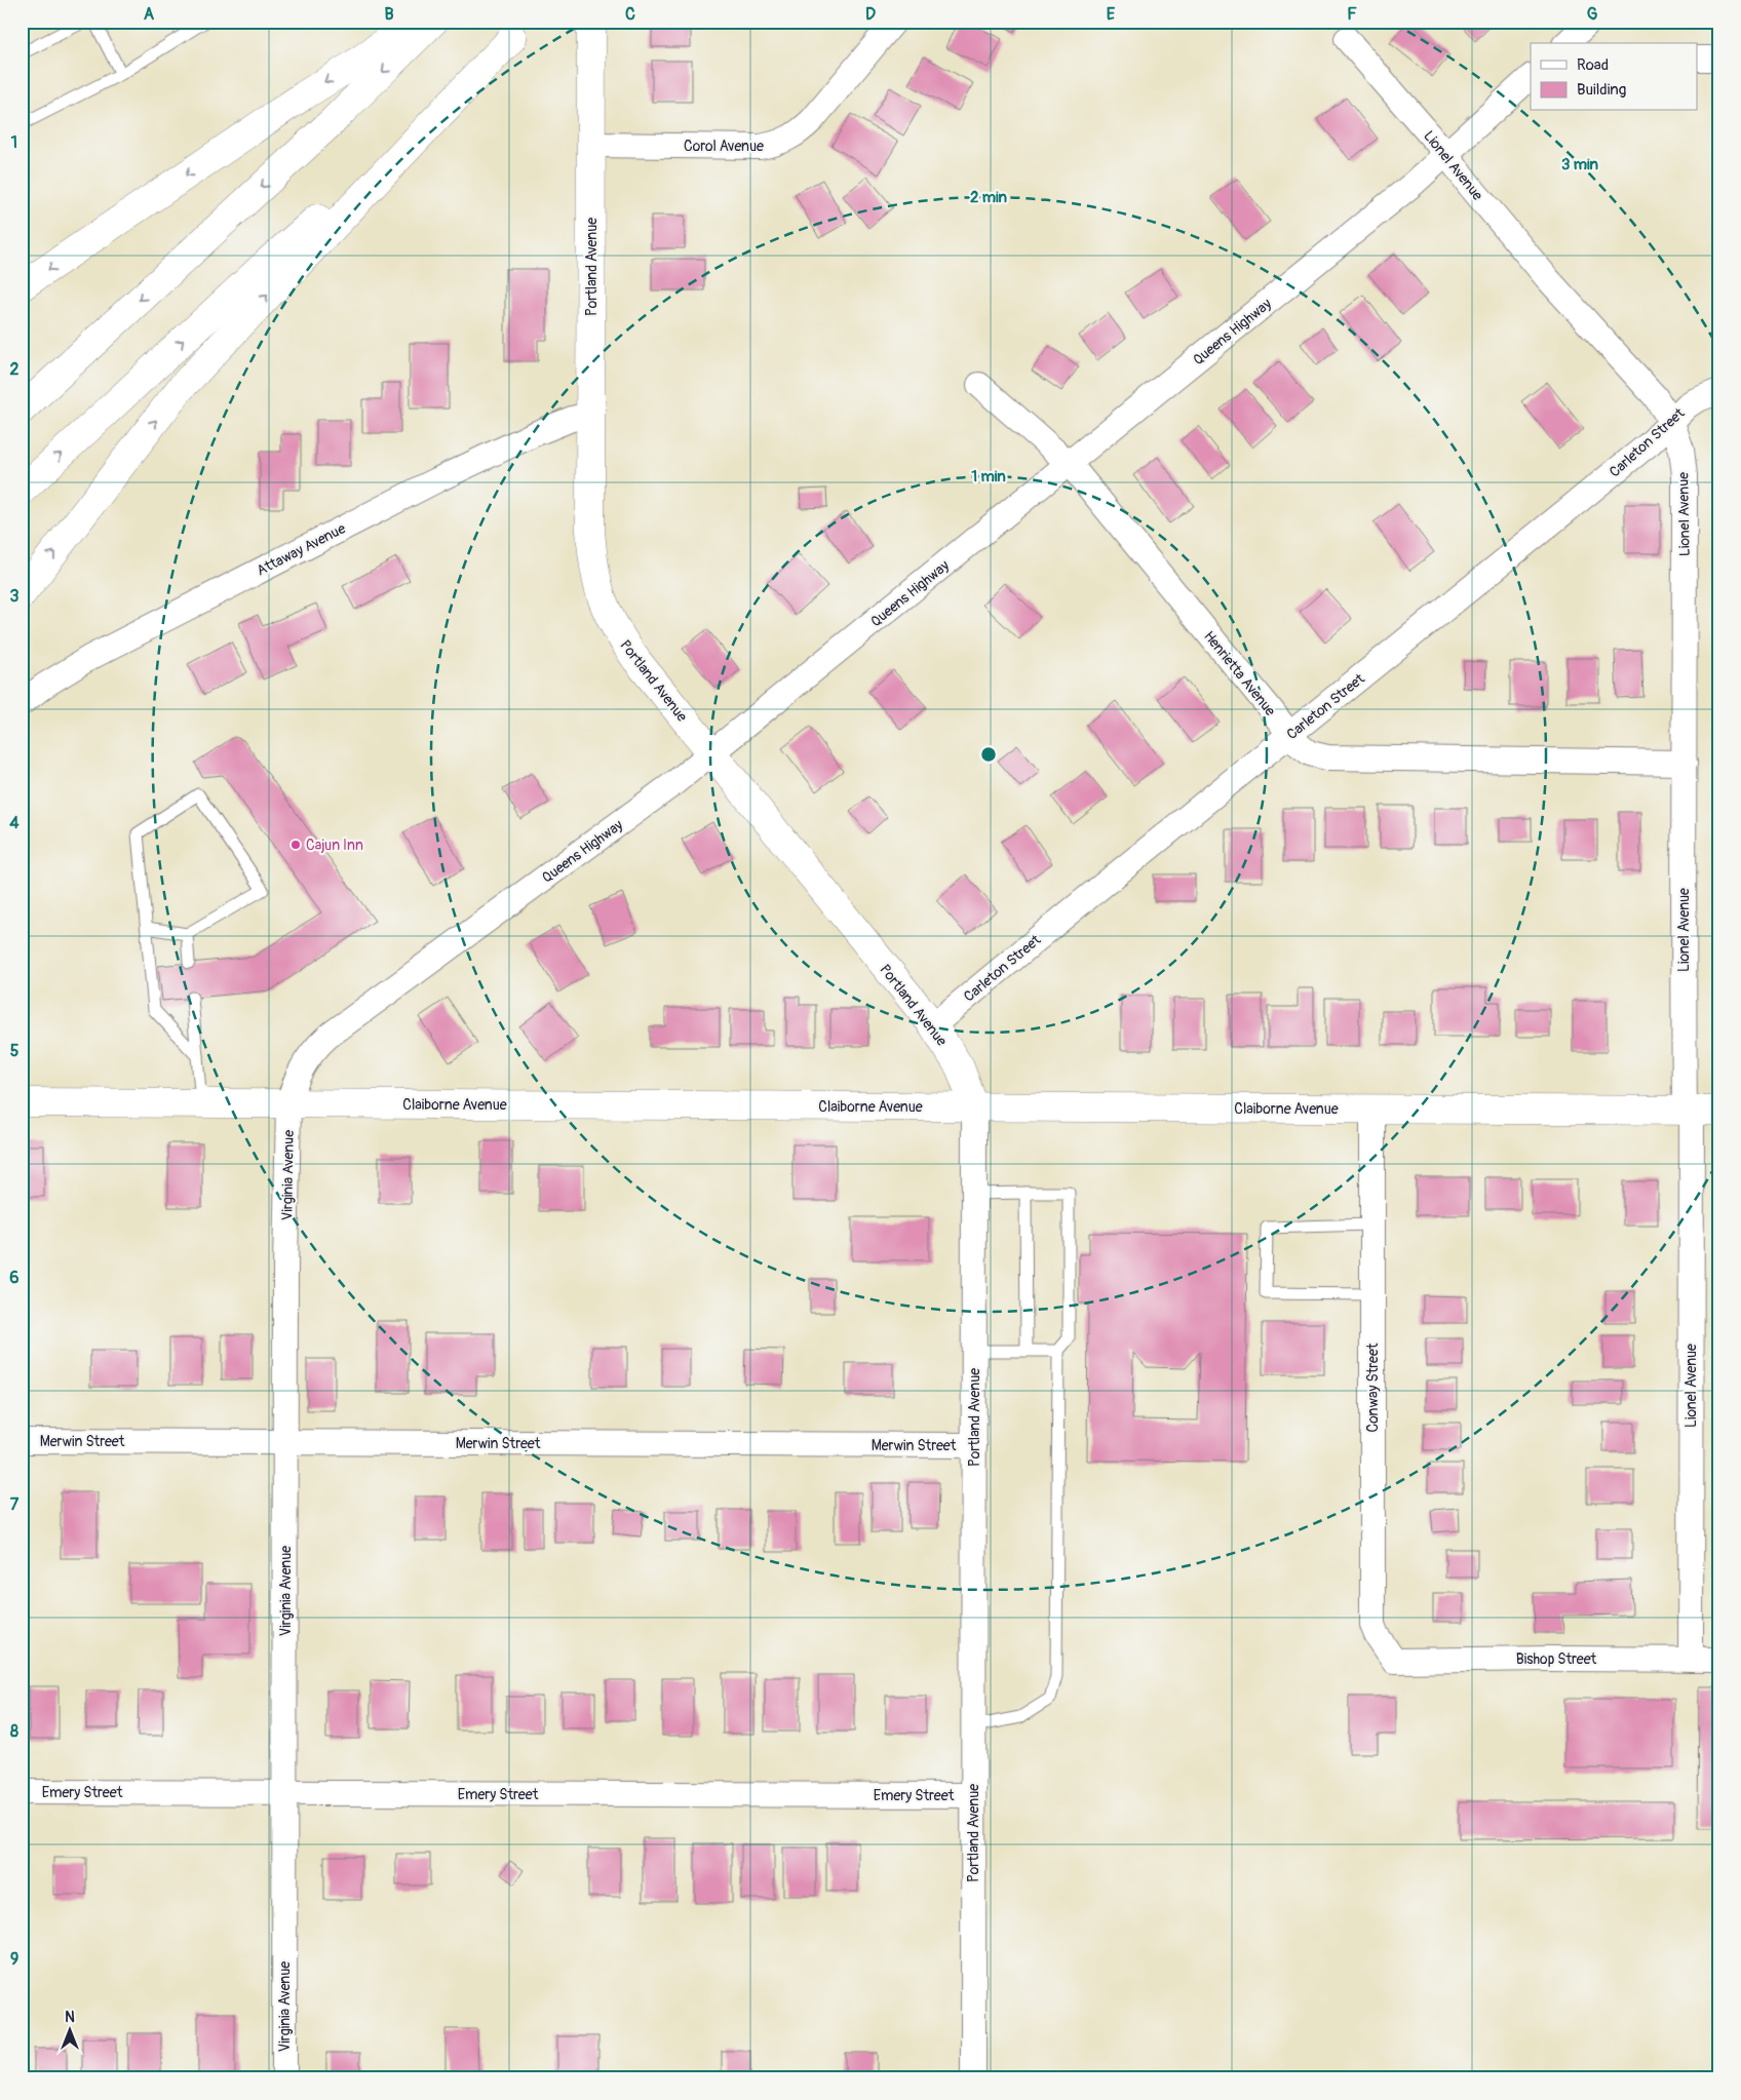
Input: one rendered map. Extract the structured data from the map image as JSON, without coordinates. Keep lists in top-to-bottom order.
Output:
{
  "streets": {
    "main road": ["Portland Avenue", "Claiborne Avenue"],
    "street": [
      "Corol Avenue",
      "Lionel Avenue",
      "Queens Highway",
      "Carleton Street",
      "Attaway Avenue",
      "Henrietta Avenue",
      "Virginia Avenue",
      "Conway Street",
      "Merwin Street",
      "Bishop Street",
      "Emery Street"
    ]
  },
  "crossings": [
    ["Corol Avenue", "Portland Avenue"],
    ["Lionel Avenue", "Queens Highway"],
    ["Lionel Avenue", "Carleton Street"],
    ["Lionel Avenue", "Henrietta Avenue"],
    ["Lionel Avenue", "Claiborne Avenue"],
    ["Lionel Avenue", "Bishop Street"],
    ["Portland Avenue", "Queens Highway"],
    ["Portland Avenue", "Carleton Street"],
    ["Portland Avenue", "Attaway Avenue"],
    ["Portland Avenue", "Claiborne Avenue"],
    ["Portland Avenue", "Merwin Street"],
    ["Portland Avenue", "Emery Street"],
    ["Queens Highway", "Henrietta Avenue"],
    ["Queens Highway", "Claiborne Avenue"],
    ["Queens Highway", "Virginia Avenue"],
    ["Carleton Street", "Henrietta Avenue"],
    ["Claiborne Avenue", "Virginia Avenue"],
    ["Claiborne Avenue", "Conway Street"],
    ["Virginia Avenue", "Merwin Street"],
    ["Virginia Avenue", "Emery Street"],
    ["Conway Street", "Bishop Street"]
  ],
  "places": ["Cajun Inn"],
  "legend": ["Road", "Building"],
  "north": "top",
  "grid": {
    "columns": [
      "A",
      "B",
      "C",
      "D",
      "E",
      "F",
      "G"
    ],
    "rows": [
      "1",
      "2",
      "3",
      "4",
      "5",
      "6",
      "7",
      "8",
      "9"
    ]
  },
  "rings": ["3 min", "2 min", "1 min"]
}
